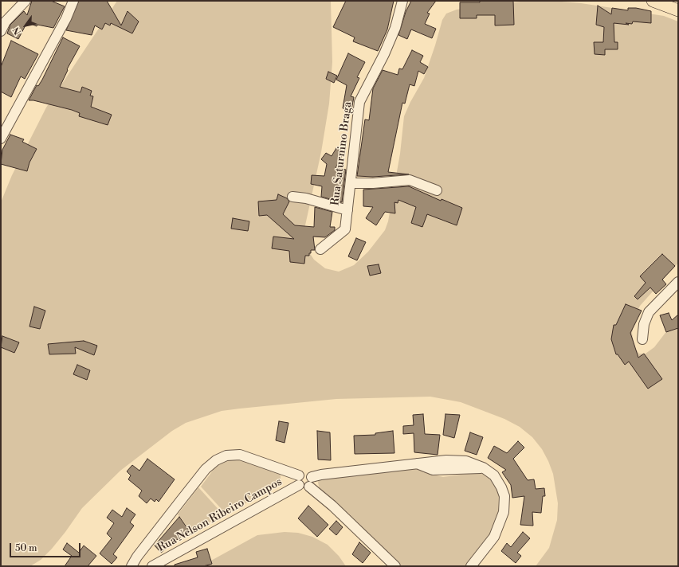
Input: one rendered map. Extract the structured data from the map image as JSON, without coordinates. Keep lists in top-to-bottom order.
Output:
{
  "streets": {
    "street": ["Rua Saturnino Braga", "Rua Nelson Ribeiro Campos"]
  },
  "scale_bar": "50 m",
  "north": "bottom left"
}
